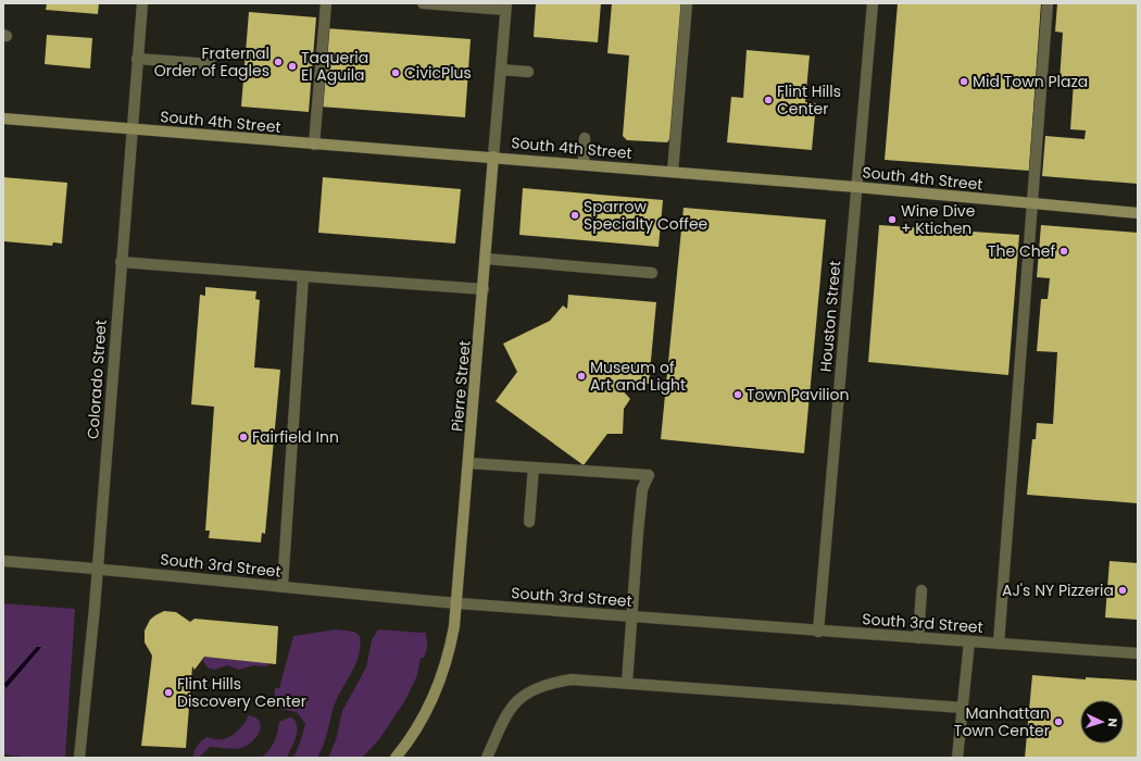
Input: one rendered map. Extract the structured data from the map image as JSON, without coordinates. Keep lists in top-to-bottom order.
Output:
{
  "streets": {
    "main road": ["South 4th Street", "Pierre Street"],
    "street": ["Houston Street", "Colorado Street", "South 3rd Street"]
  },
  "crossings": [
    ["South 4th Street", "Houston Street"],
    ["South 4th Street", "Colorado Street"],
    ["South 4th Street", "Pierre Street"],
    ["Houston Street", "South 3rd Street"],
    ["Colorado Street", "South 3rd Street"],
    ["Pierre Street", "South 3rd Street"]
  ],
  "places": [
    "Fraternal Order of Eagles",
    "Taqueria El Aguila",
    "CivicPlus",
    "Mid Town Plaza",
    "Flint Hills Center",
    "Sparrow Specialty Coffee",
    "Wine Dive + Ktichen",
    "The Chef",
    "Museum of Art and Light",
    "Town Pavilion",
    "Fairfield Inn",
    "AJ's NY Pizzeria",
    "Flint Hills Discovery Center",
    "Manhattan Town Center"
  ],
  "north": "right"
}
